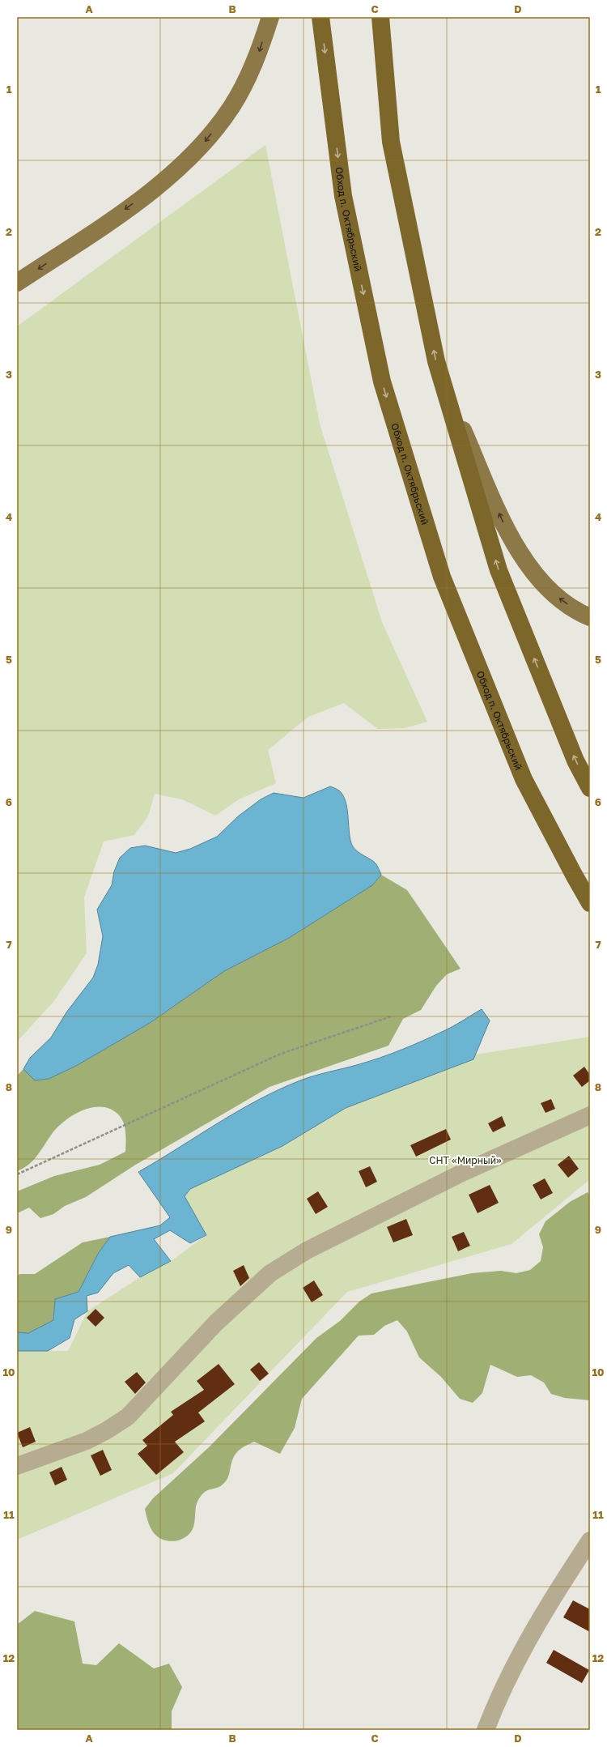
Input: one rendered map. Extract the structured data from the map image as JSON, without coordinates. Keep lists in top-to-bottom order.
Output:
{
  "streets": {
    "highway": ["Обход п. Октябрьский"]
  },
  "parks": ["СНТ «Мирный»"],
  "grid": {
    "columns": [
      "A",
      "B",
      "C",
      "D"
    ],
    "rows": [
      "1",
      "2",
      "3",
      "4",
      "5",
      "6",
      "7",
      "8",
      "9",
      "10",
      "11",
      "12"
    ]
  }
}
